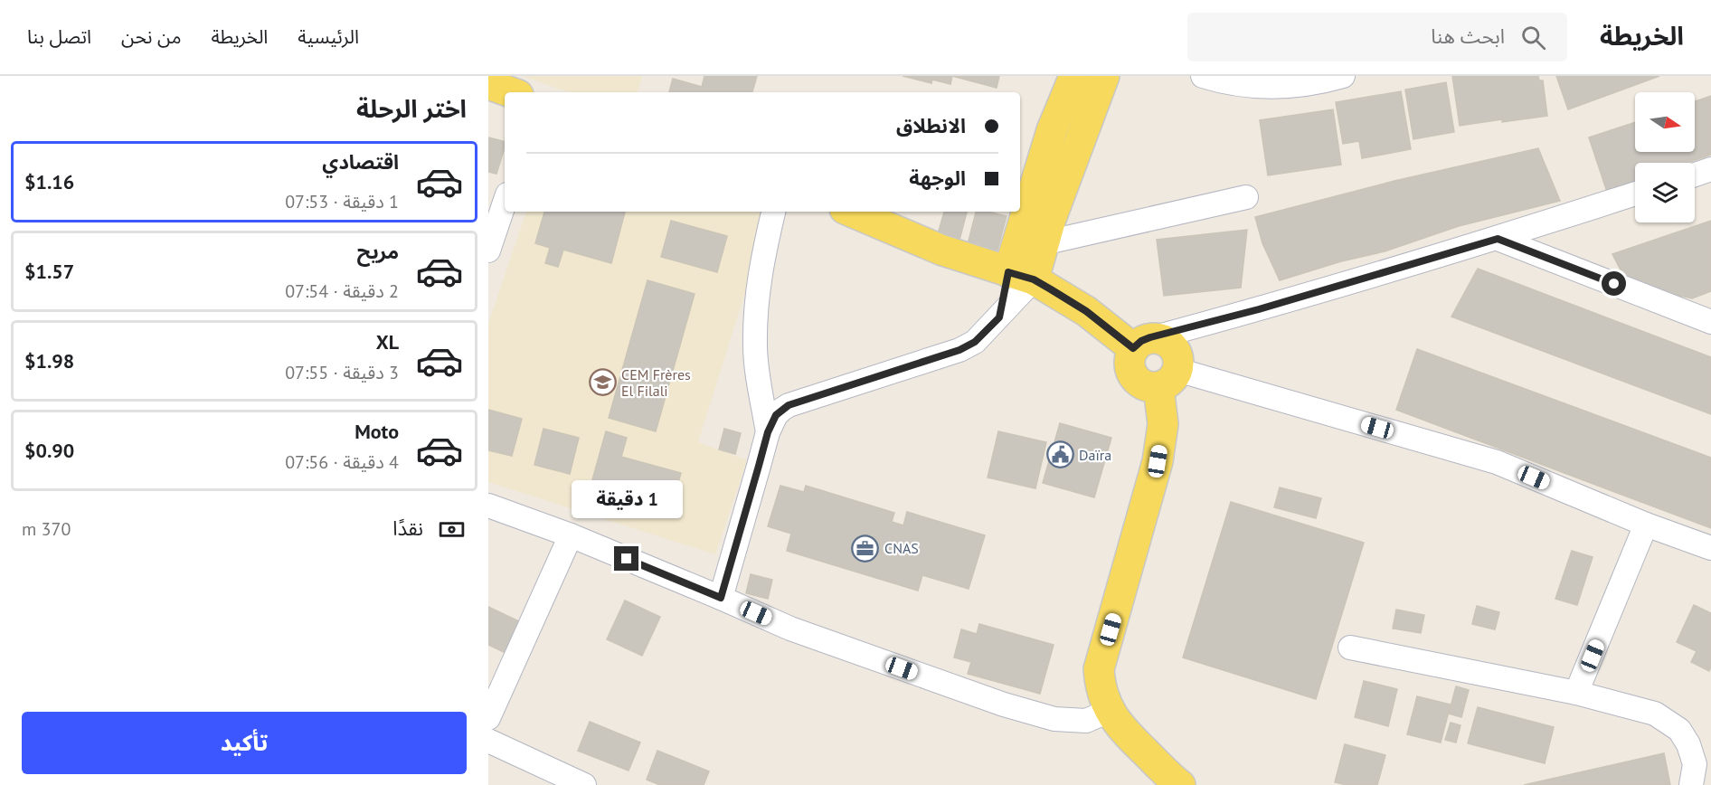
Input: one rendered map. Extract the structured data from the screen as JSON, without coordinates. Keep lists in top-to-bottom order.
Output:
{
  "places": {
    "school or university": ["CEM Frères El Filali"],
    "public building": ["Daïra"],
    "office": ["CNAS"]
  },
  "north": "right",
  "page": {
    "header": "الخريطة",
    "search": "ابحث هنا",
    "nav": [
      "الرئيسية",
      "الخريطة",
      "من نحن",
      "اتصل بنا"
    ],
    "heading": "اختر الرحلة",
    "banner": ["الانطلاق", "الوجهة"],
    "list": [
      {
        "name": "اقتصادي",
        "note": "1 دقيقة · 07:53",
        "value": "$1.16"
      },
      {
        "name": "مريح",
        "note": "2 دقيقة · 07:54",
        "value": "$1.57"
      },
      {
        "name": "XL",
        "note": "3 دقيقة · 07:55",
        "value": "$1.98"
      },
      {
        "name": "Moto",
        "note": "4 دقيقة · 07:56",
        "value": "$0.90"
      }
    ],
    "bubble": "1 دقيقة",
    "pay": ["نقدًا", "370 m"],
    "buttons": "تأكيد"
  }
}
